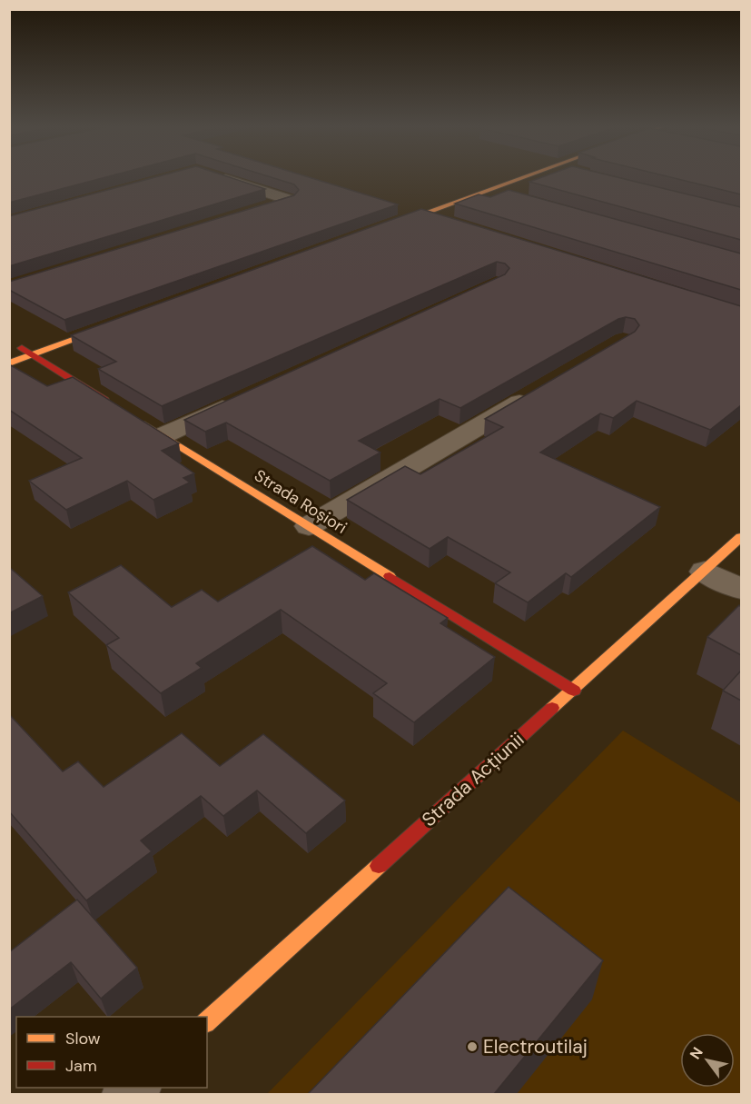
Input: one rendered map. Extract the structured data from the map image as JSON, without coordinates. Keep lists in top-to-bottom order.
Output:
{
  "streets": {
    "street": ["Strada Roșiori", "Strada Acțiunii"]
  },
  "crossings": [
    ["Strada Roșiori", "Strada Acțiunii"]
  ],
  "places": ["Electroutilaj"],
  "legend": ["Slow", "Jam"],
  "north": "top left"
}
